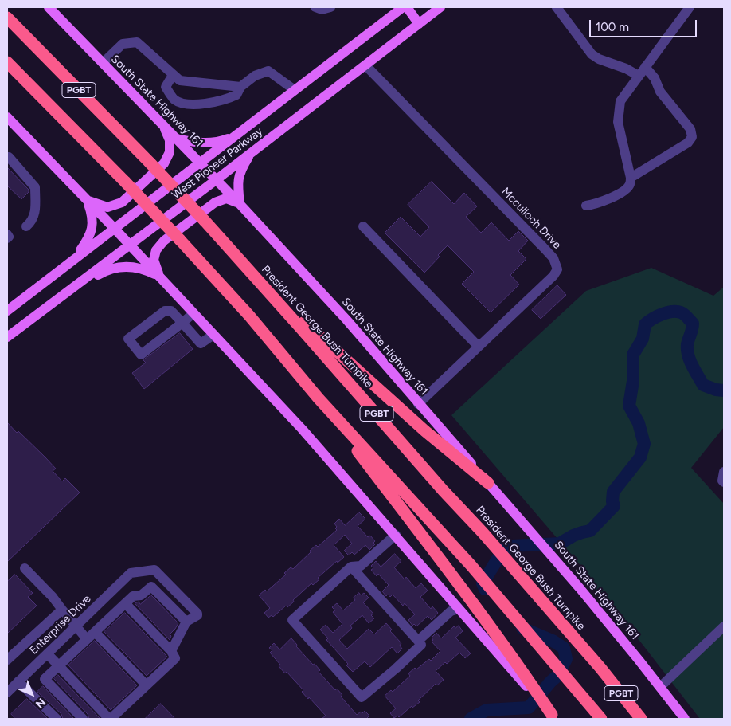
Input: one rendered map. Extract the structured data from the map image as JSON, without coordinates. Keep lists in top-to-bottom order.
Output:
{
  "streets": {
    "highway": ["PGBT", "President George Bush Turnpike"],
    "main road": ["South State Highway 161", "West Pioneer Parkway"],
    "street": ["Mcculloch Drive", "Enterprise Drive"]
  },
  "crossings": [
    ["South State Highway 161", "West Pioneer Parkway"],
    ["South State Highway 161", "Mcculloch Drive"],
    ["West Pioneer Parkway", "Mcculloch Drive"]
  ],
  "scale_bar": "100 m",
  "north": "bottom right"
}
